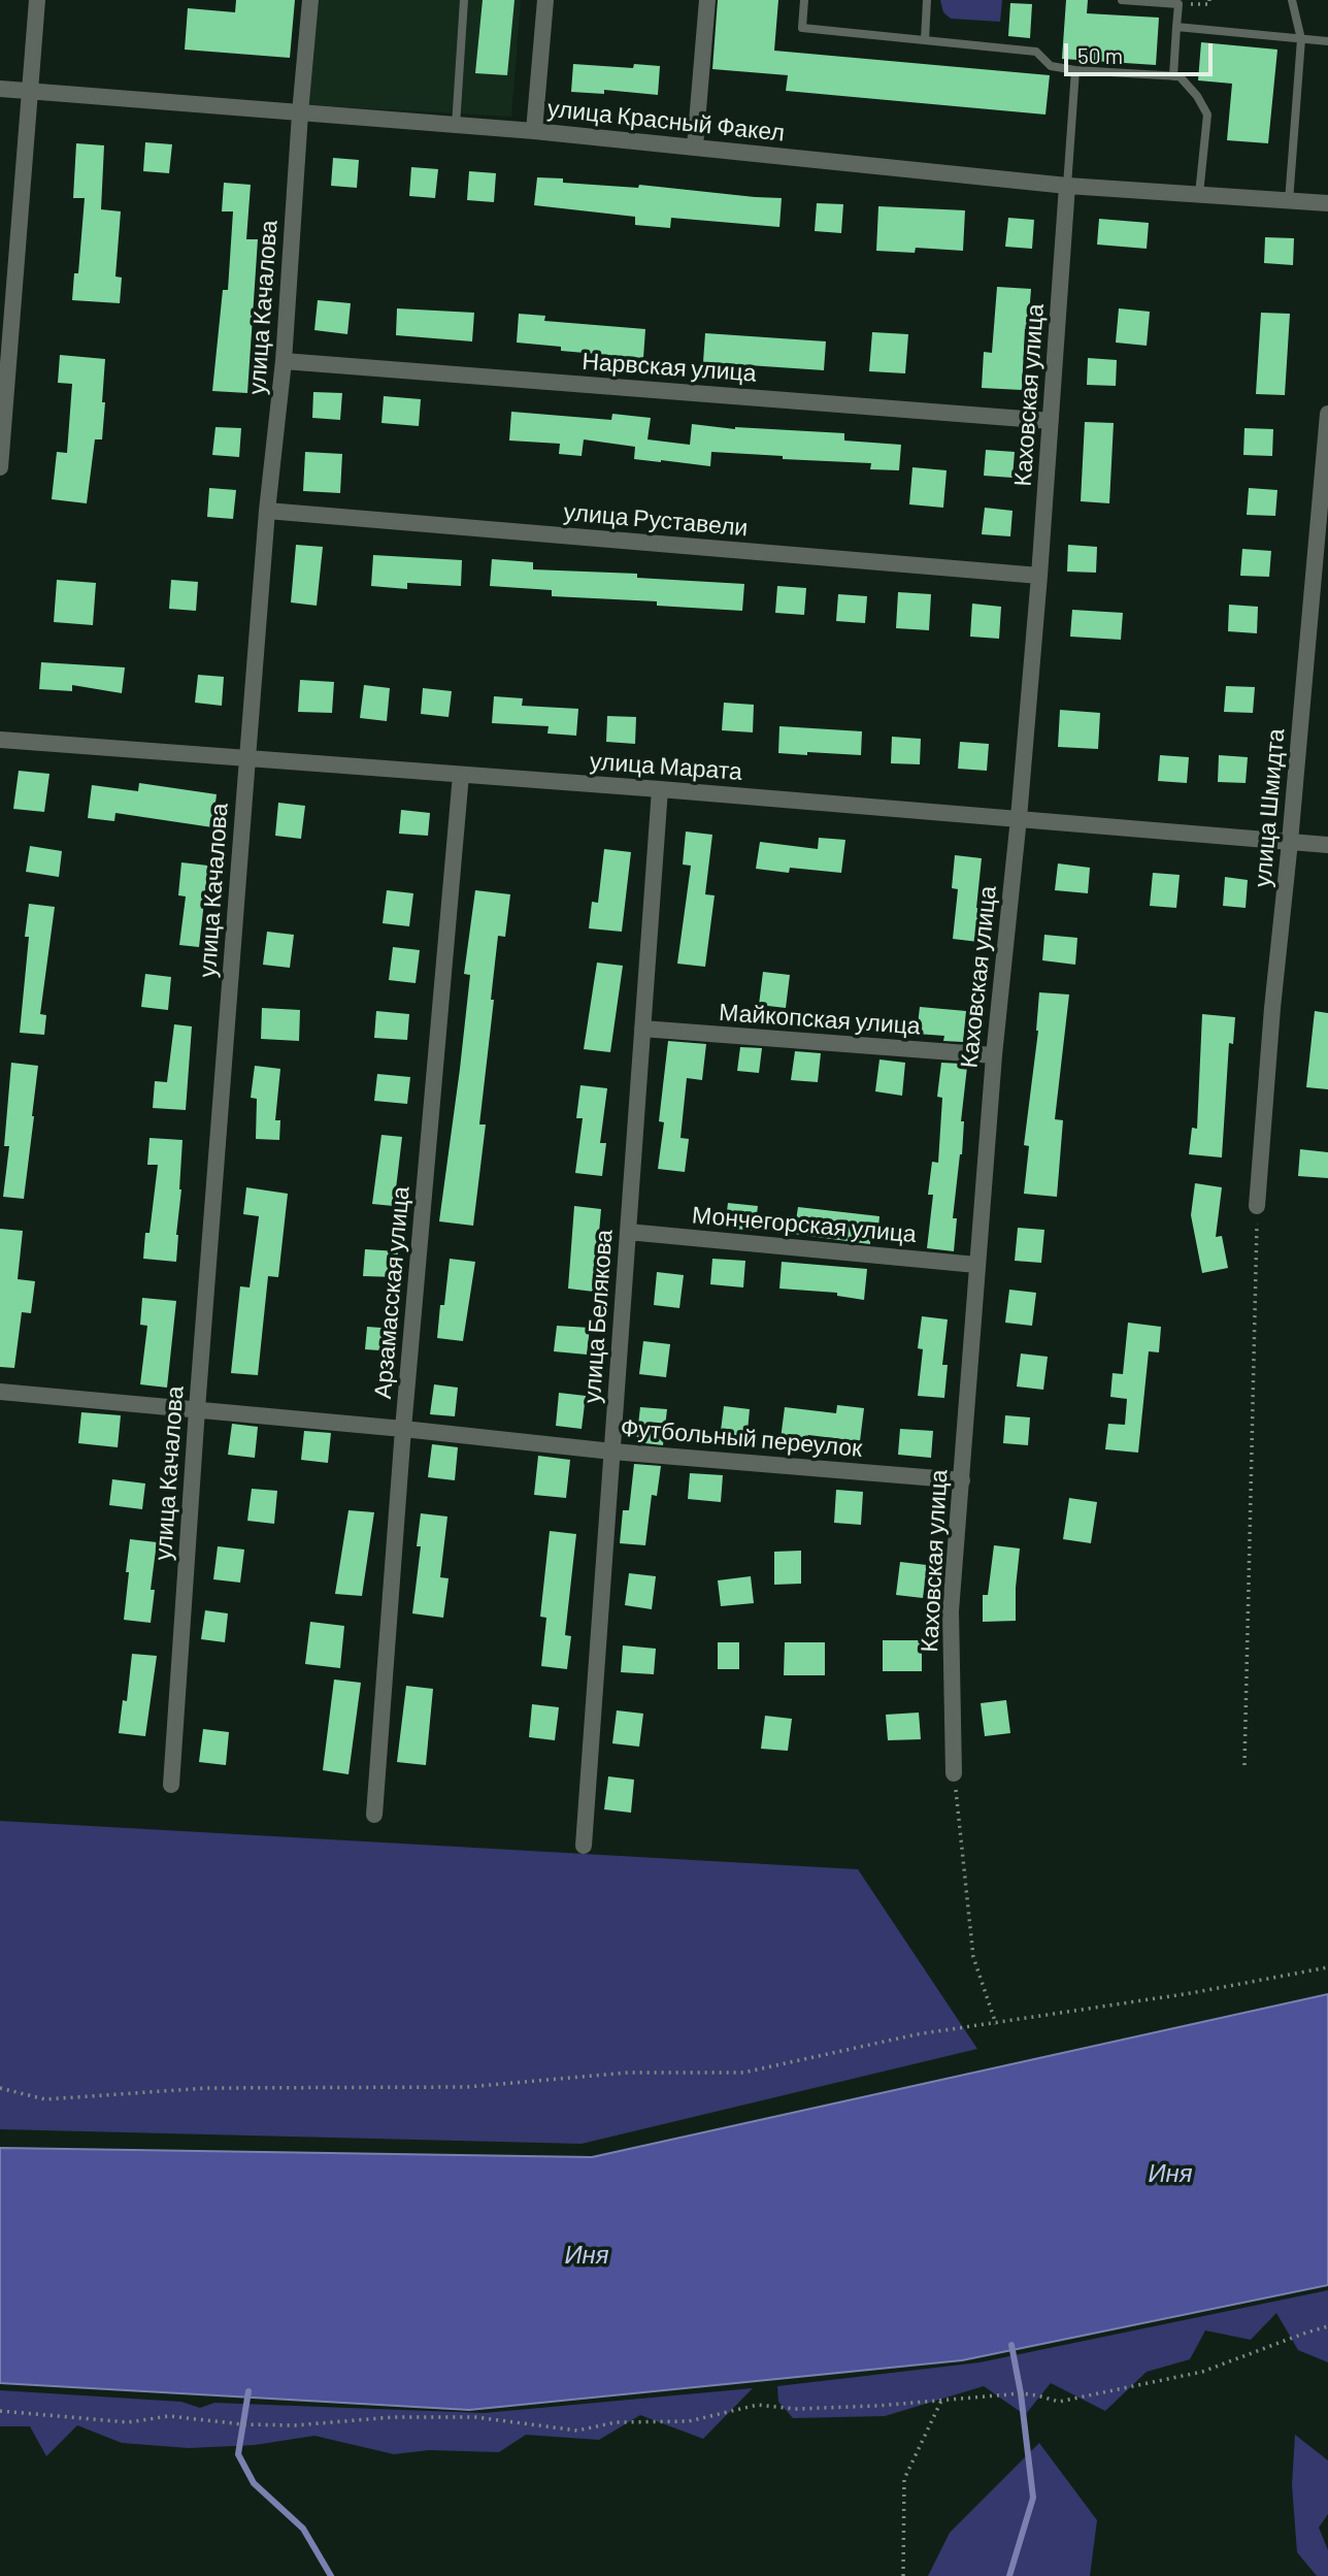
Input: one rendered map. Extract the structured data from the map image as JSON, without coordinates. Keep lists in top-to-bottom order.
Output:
{
  "streets": {
    "street": [
      "улица Красный Факел",
      "улица Качалова",
      "Нарвская улица",
      "Каховская улица",
      "улица Руставели",
      "улица Марата",
      "улица Шмидта",
      "Майкопская улица",
      "Мончегорская улица",
      "Арзамасская улица",
      "улица Белякова",
      "Футбольный переулок"
    ]
  },
  "crossings": [
    ["улица Красный Факел", "улица Качалова"],
    ["улица Красный Факел", "Каховская улица"],
    ["улица Качалова", "Нарвская улица"],
    ["улица Качалова", "улица Руставели"],
    ["улица Качалова", "улица Марата"],
    ["улица Качалова", "Футбольный переулок"],
    ["Нарвская улица", "Каховская улица"],
    ["Каховская улица", "улица Руставели"],
    ["Каховская улица", "улица Марата"],
    ["Каховская улица", "Майкопская улица"],
    ["Каховская улица", "Мончегорская улица"],
    ["Каховская улица", "Футбольный переулок"],
    ["улица Марата", "улица Шмидта"],
    ["улица Марата", "Арзамасская улица"],
    ["улица Марата", "улица Белякова"],
    ["Майкопская улица", "улица Белякова"],
    ["Мончегорская улица", "улица Белякова"],
    ["Арзамасская улица", "Футбольный переулок"],
    ["улица Белякова", "Футбольный переулок"]
  ],
  "water": ["Иня"],
  "scale_bar": "50 m"
}
